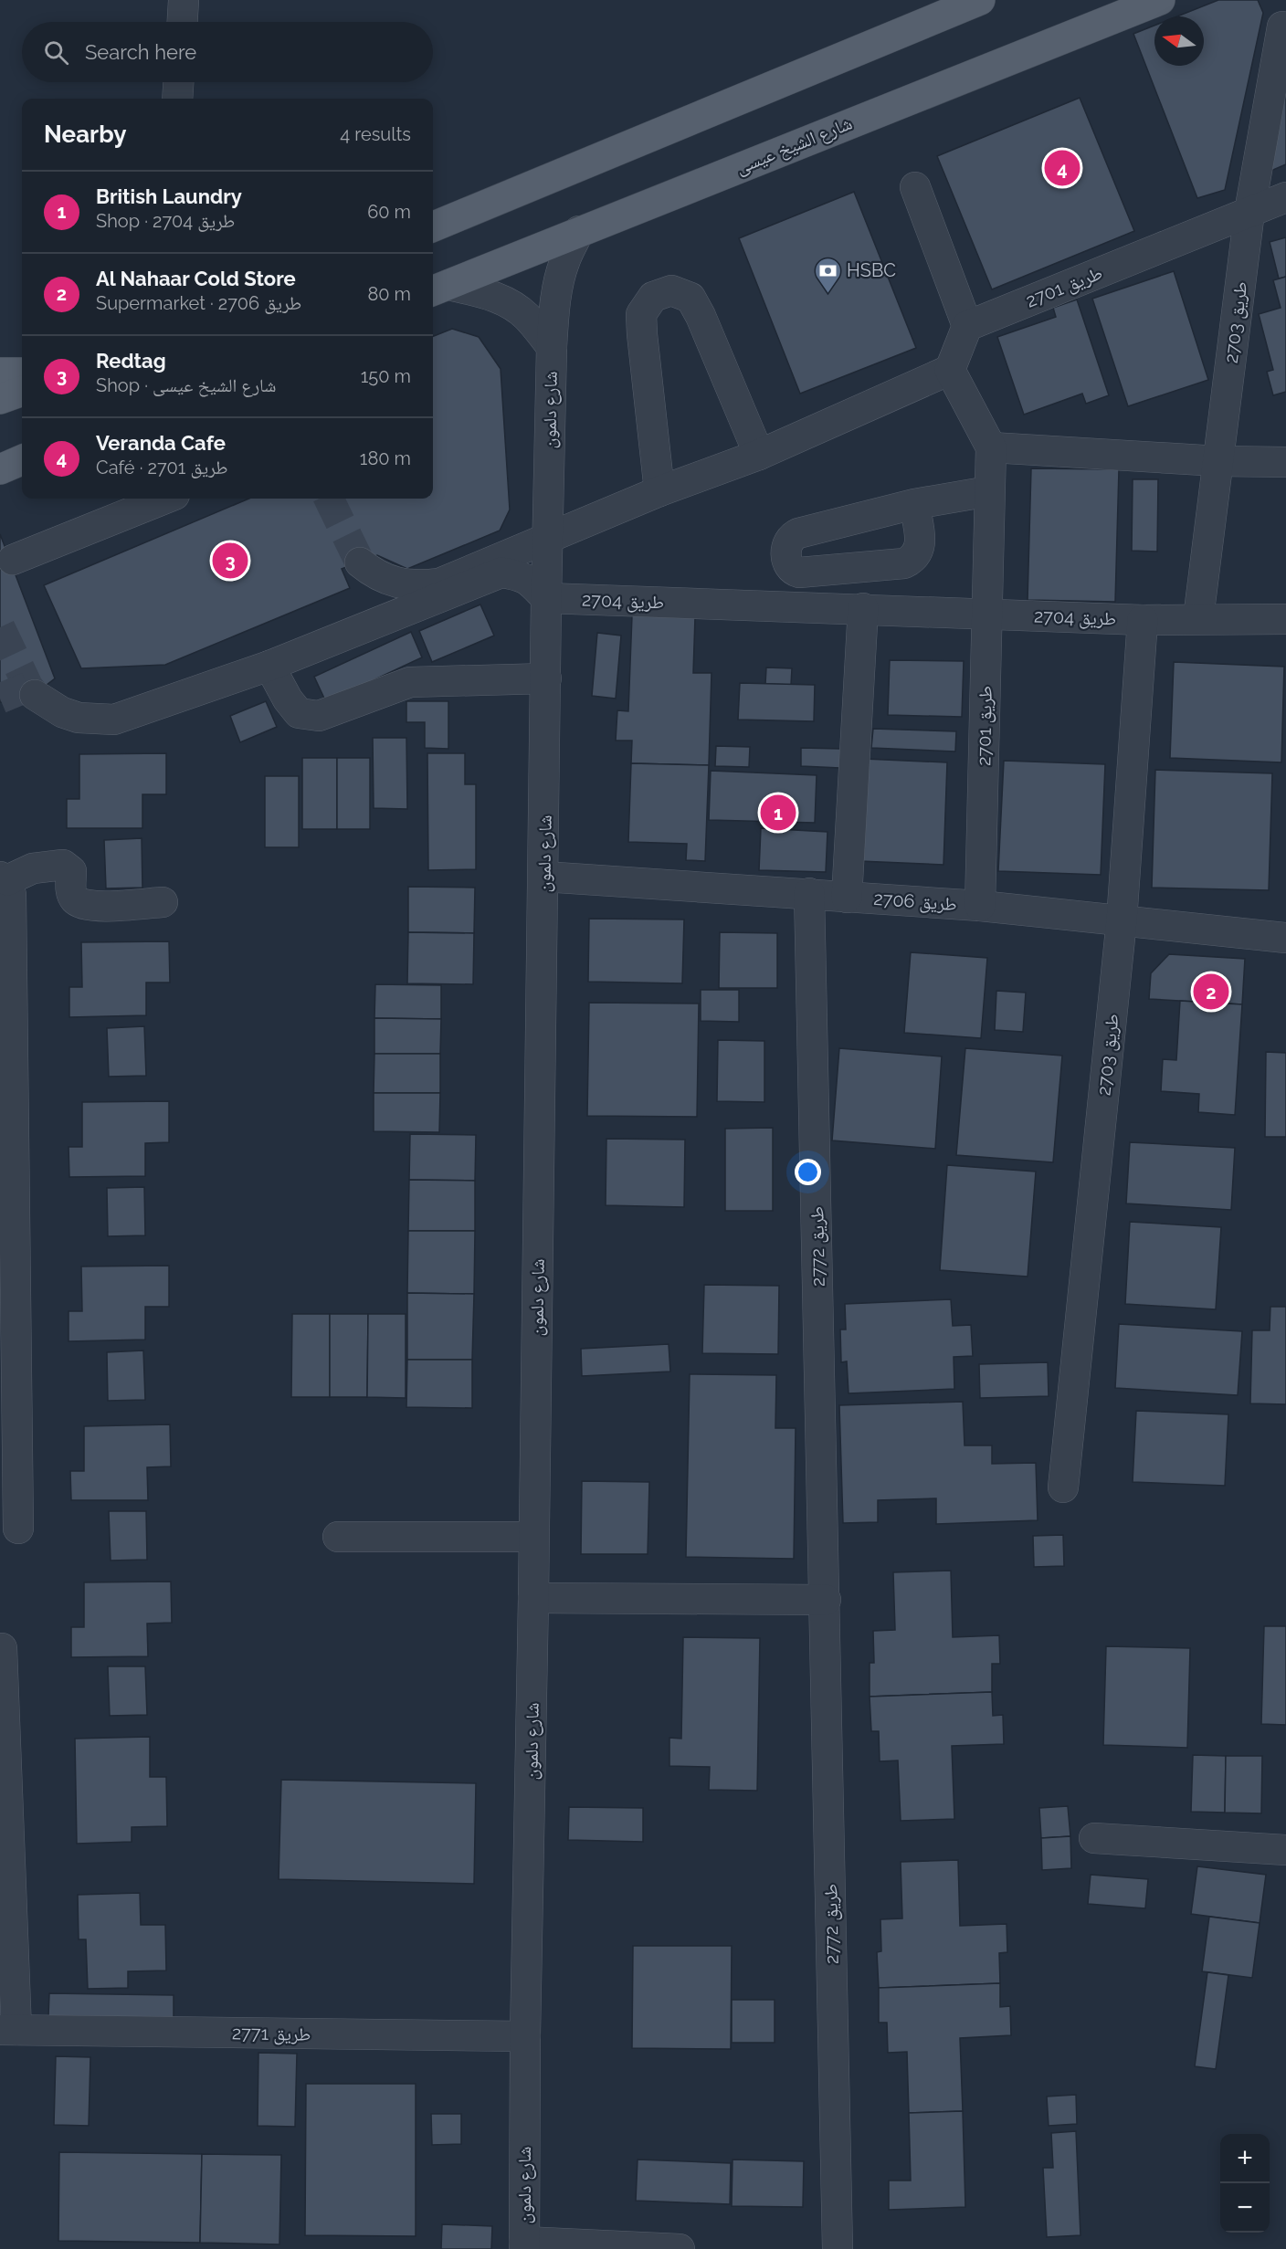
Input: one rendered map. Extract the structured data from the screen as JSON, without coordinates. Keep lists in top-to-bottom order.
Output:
{
  "streets": {
    "main road": ["شارع الشيخ عيسى"],
    "street": [
      "طريق 2701",
      "طريق 2703",
      "شارع دلمون",
      "طريق 2704",
      "طريق 2706",
      "طريق 2772",
      "طريق 2771"
    ]
  },
  "crossings": [
    ["شارع الشيخ عيسى", "شارع دلمون"],
    ["طريق 2701", "طريق 2703"],
    ["طريق 2701", "طريق 2704"],
    ["طريق 2701", "طريق 2706"],
    ["طريق 2703", "طريق 2704"],
    ["طريق 2703", "طريق 2706"],
    ["شارع دلمون", "طريق 2704"],
    ["شارع دلمون", "طريق 2706"],
    ["شارع دلمون", "طريق 2771"],
    ["طريق 2706", "طريق 2772"]
  ],
  "places": {
    "bank": ["HSBC"]
  },
  "north": "left",
  "page": {
    "search": "Search here",
    "heading": ["Nearby", "4 results"],
    "pins": [
      "4",
      "3",
      "1",
      "2"
    ],
    "list": [
      {
        "mark": "1",
        "name": "British Laundry",
        "note": "Shop · طريق 2704",
        "value": "60 m"
      },
      {
        "mark": "2",
        "name": "Al Nahaar Cold Store",
        "note": "Supermarket · طريق 2706",
        "value": "80 m"
      },
      {
        "mark": "3",
        "name": "Redtag",
        "note": "Shop · شارع الشيخ عيسى",
        "value": "150 m"
      },
      {
        "mark": "4",
        "name": "Veranda Cafe",
        "note": "Café · طريق 2701",
        "value": "180 m"
      }
    ],
    "map_buttons": ["+", "−"]
  }
}
